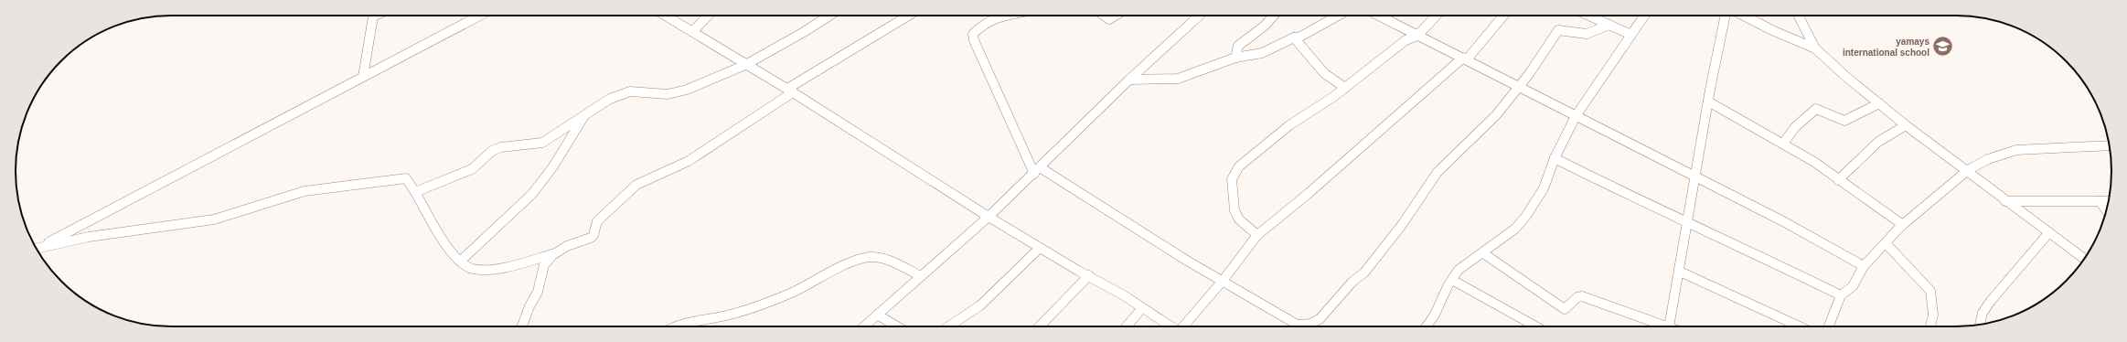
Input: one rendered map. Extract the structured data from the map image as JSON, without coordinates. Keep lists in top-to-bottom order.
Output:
{
  "places": {
    "school or university": ["yamays international school"]
  }
}
